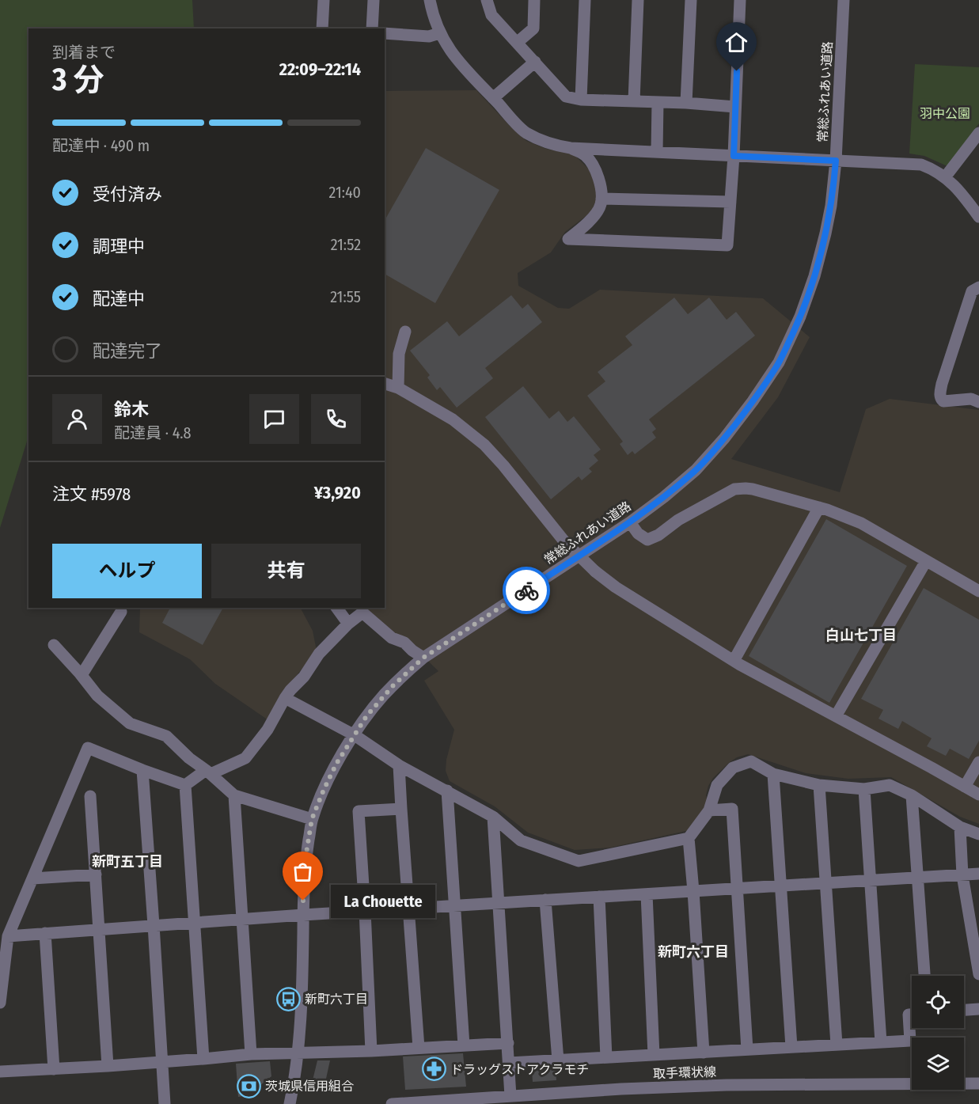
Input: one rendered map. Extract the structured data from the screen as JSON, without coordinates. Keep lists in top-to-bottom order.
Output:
{
  "streets": {
    "street": ["常総ふれあい道路", "取手環状線"]
  },
  "districts": ["白山七丁目", "新町五丁目", "新町六丁目"],
  "parks": ["羽中公園"],
  "places": {
    "other": ["La Chouette"],
    "bus stop": ["新町六丁目"],
    "pharmacy": ["ドラッグストアクラモチ"],
    "bank": ["茨城県信用組合"]
  },
  "page": {
    "heading": ["3 分", "到着まで", "22:09–22:14"],
    "panel": [
      "鈴木",
      "配達員 · 4.8",
      "注文 #5978",
      "¥3,920"
    ],
    "bar": "配達中 · 490 m",
    "list": [
      ["受付済み", "21:40"],
      ["調理中", "21:52"],
      ["配達中", "21:55"],
      "配達完了"
    ],
    "buttons": ["ヘルプ", "共有"],
    "bubble": "La Chouette"
  }
}
